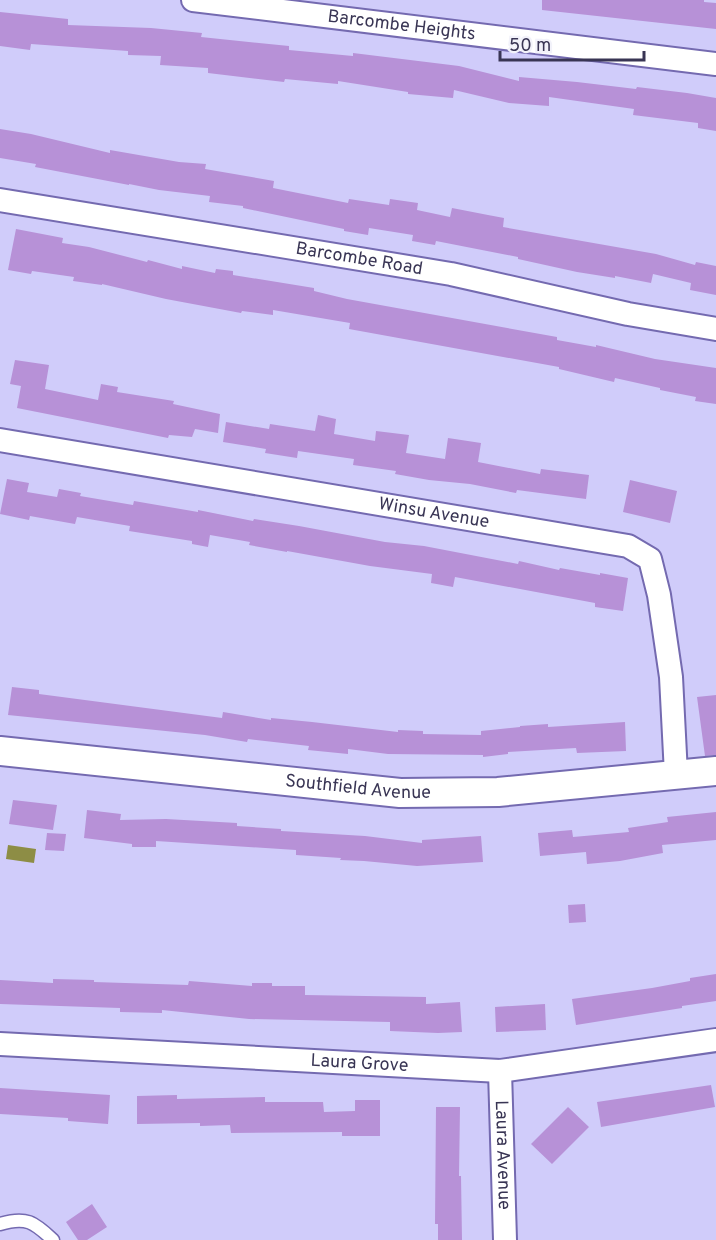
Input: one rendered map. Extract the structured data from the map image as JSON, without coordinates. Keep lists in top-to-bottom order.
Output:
{
  "streets": {
    "street": [
      "Barcombe Heights",
      "Barcombe Road",
      "Winsu Avenue",
      "Southfield Avenue",
      "Laura Grove",
      "Laura Avenue"
    ]
  },
  "crossings": [
    ["Winsu Avenue", "Southfield Avenue"],
    ["Laura Grove", "Laura Avenue"]
  ],
  "scale_bar": "50 m"
}
